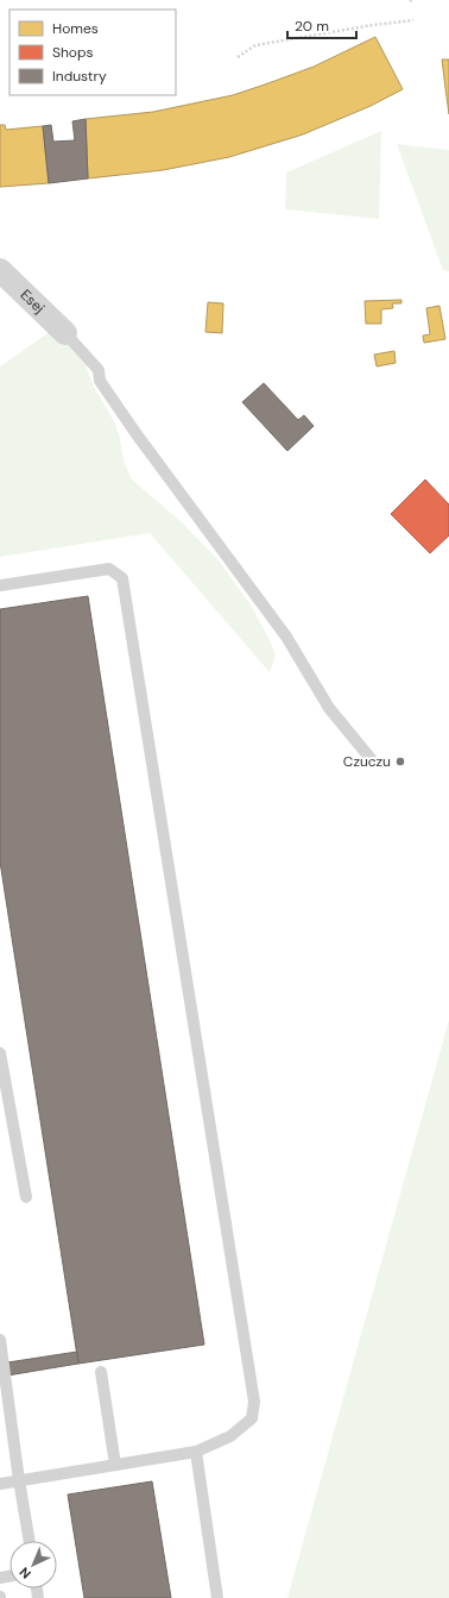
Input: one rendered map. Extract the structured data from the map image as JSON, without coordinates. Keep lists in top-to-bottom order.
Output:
{
  "streets": {
    "street": ["Esej"]
  },
  "places": ["Czuczu"],
  "legend": ["Homes", "Shops", "Industry"],
  "scale_bar": "20 m",
  "north": "bottom left"
}
